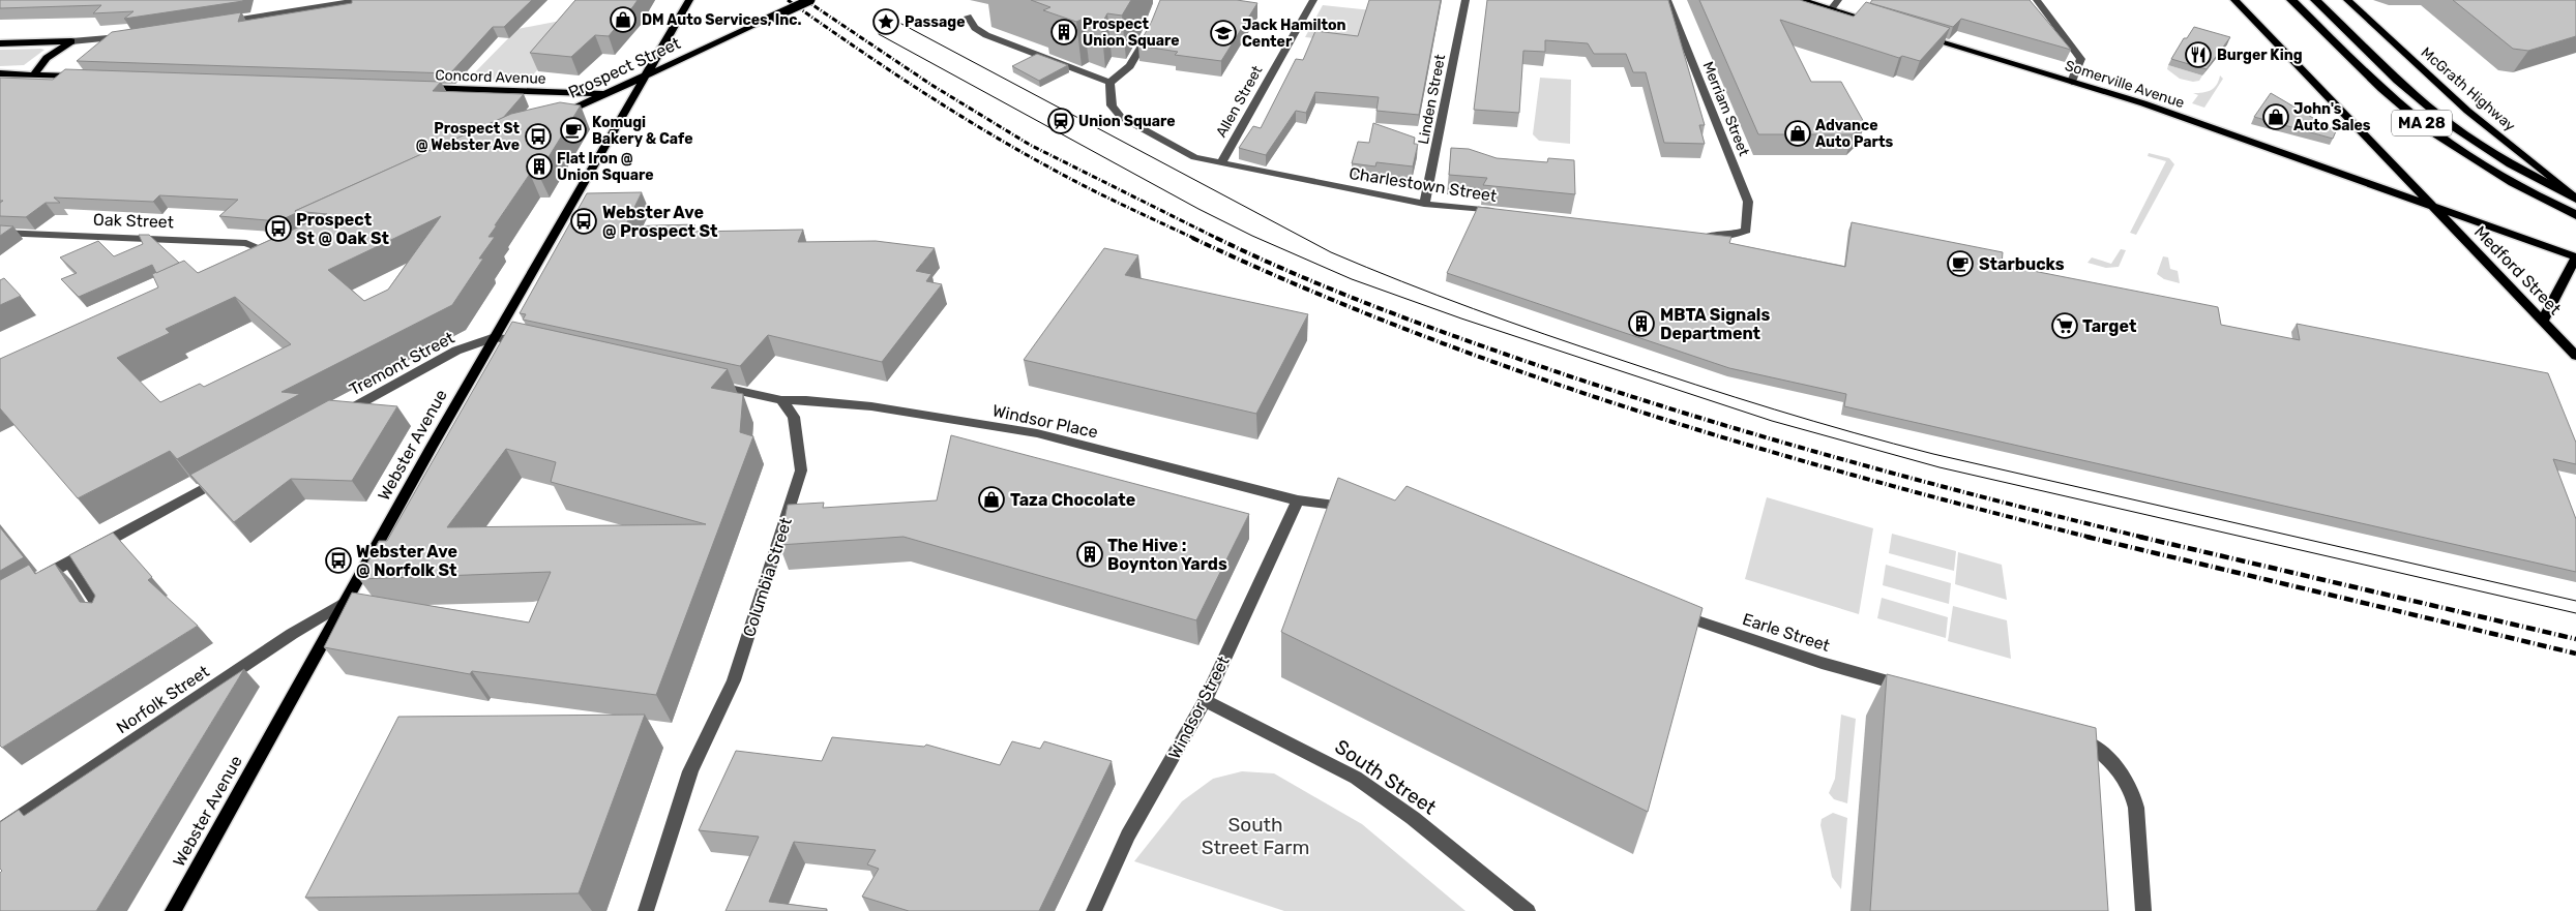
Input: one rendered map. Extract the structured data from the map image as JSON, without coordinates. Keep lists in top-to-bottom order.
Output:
{
  "streets": {
    "highway": ["McGrath Highway", "MA 28"],
    "main road": [
      "Prospect Street",
      "Concord Avenue",
      "Somerville Avenue",
      "Medford Street",
      "Webster Avenue"
    ],
    "street": [
      "Linden Street",
      "Allen Street",
      "Merriam Street",
      "Charlestown Street",
      "Oak Street",
      "Tremont Street",
      "Windsor Place",
      "Columbia Street",
      "Earle Street",
      "Norfolk Street",
      "Windsor Street",
      "South Street"
    ]
  },
  "crossings": [
    ["Prospect Street", "Concord Avenue"],
    ["Prospect Street", "Webster Avenue"],
    ["Somerville Avenue", "Medford Street"],
    ["Linden Street", "Charlestown Street"],
    ["Allen Street", "Charlestown Street"],
    ["Tremont Street", "Webster Avenue"],
    ["Windsor Place", "Columbia Street"],
    ["Windsor Place", "Windsor Street"],
    ["Webster Avenue", "Norfolk Street"],
    ["Windsor Street", "South Street"]
  ],
  "parks": ["South Street Farm"],
  "places": {
    "shop": [
      "DM Auto Services, Inc.",
      "John's Auto Sales",
      "Advance Auto Parts",
      "Taza Chocolate"
    ],
    "place": ["Passage"],
    "building": [
      "Prospect Union Square",
      "Flat Iron @ Union Square",
      "MBTA Signals Department",
      "The Hive : Boynton Yards"
    ],
    "school or university": ["Jack Hamilton Center"],
    "restaurant": ["Burger King"],
    "station": ["Union Square"],
    "cafe": ["Komugi Bakery & Cafe", "Starbucks"],
    "bus stop": [
      "Prospect St @ Webster Ave",
      "Webster Ave @ Prospect St",
      "Prospect St @ Oak St",
      "Webster Ave @ Norfolk St"
    ],
    "supermarket": ["Target"]
  }
}
